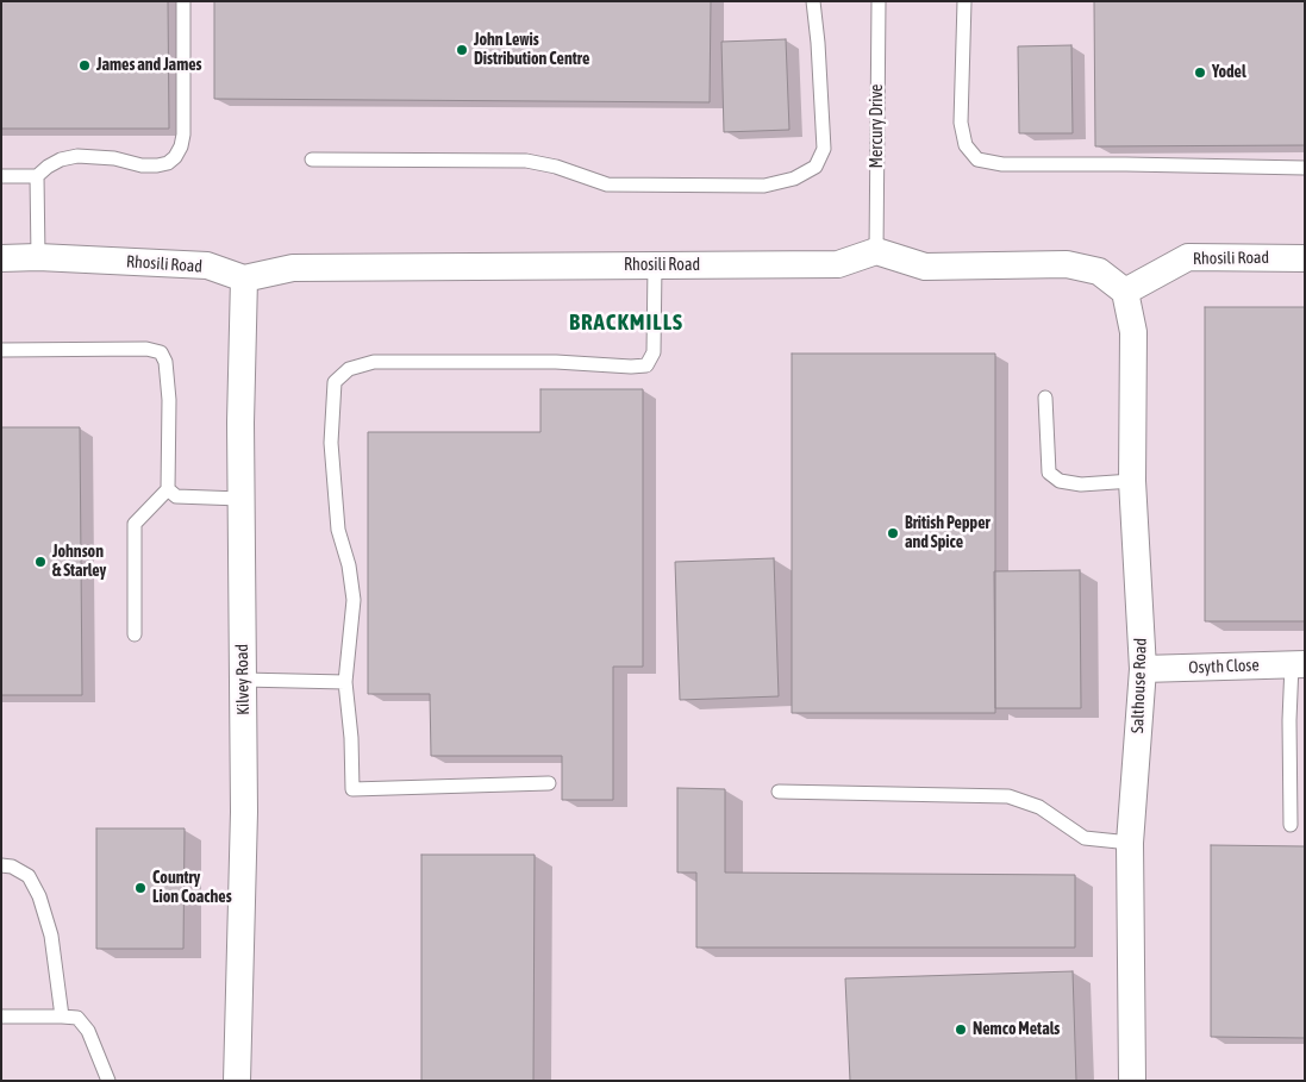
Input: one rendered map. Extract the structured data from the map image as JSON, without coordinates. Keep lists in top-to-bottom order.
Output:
{
  "streets": {
    "street": [
      "Rhosili Road",
      "Osyth Close",
      "Kilvey Road",
      "Salthouse Road"
    ],
    "lane": ["Mercury Drive"]
  },
  "crossings": [
    ["Mercury Drive", "Rhosili Road"],
    ["Rhosili Road", "Kilvey Road"],
    ["Rhosili Road", "Salthouse Road"],
    ["Osyth Close", "Salthouse Road"]
  ],
  "districts": ["BRACKMILLS"],
  "places": [
    "John Lewis Distribution Centre",
    "James and James",
    "Yodel",
    "British Pepper and Spice",
    "Johnson & Starley",
    "Country Lion Coaches",
    "Nemco Metals"
  ]
}
